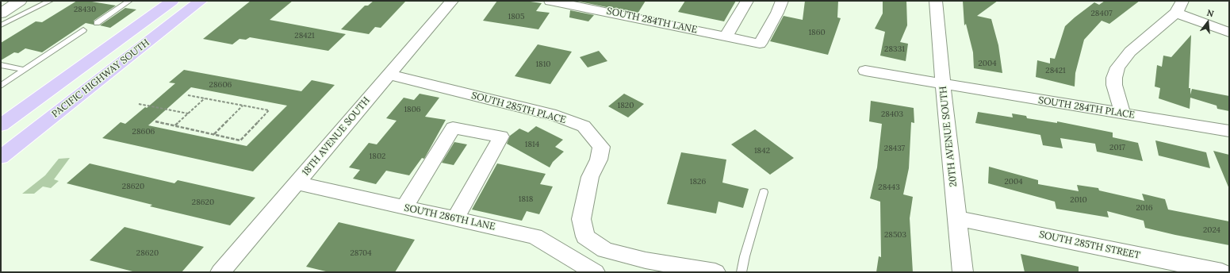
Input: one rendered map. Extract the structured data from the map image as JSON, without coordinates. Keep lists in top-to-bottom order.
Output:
{
  "streets": {
    "main road": ["PACIFIC HIGHWAY SOUTH"],
    "street": [
      "SOUTH 284TH LANE",
      "SOUTH 285TH PLACE",
      "SOUTH 284TH PLACE",
      "18TH AVENUE SOUTH",
      "20TH AVENUE SOUTH",
      "SOUTH 286TH LANE",
      "SOUTH 285TH STREET"
    ]
  },
  "crossings": [
    ["SOUTH 285TH PLACE", "18TH AVENUE SOUTH"],
    ["SOUTH 284TH PLACE", "20TH AVENUE SOUTH"],
    ["18TH AVENUE SOUTH", "SOUTH 286TH LANE"],
    ["20TH AVENUE SOUTH", "SOUTH 285TH STREET"]
  ],
  "house_numbers": [
    "28430",
    "28407",
    "1805",
    "1860",
    "28421",
    "28331",
    "2004",
    "1810",
    "28421",
    "28606",
    "1820",
    "1806",
    "28403",
    "28606",
    "1814",
    "2017",
    "28437",
    "1842",
    "1802",
    "1826",
    "2004",
    "28620",
    "28443",
    "1818",
    "2010",
    "28620",
    "2016",
    "2024",
    "28503",
    "28620",
    "28704"
  ],
  "north": "top"
}
